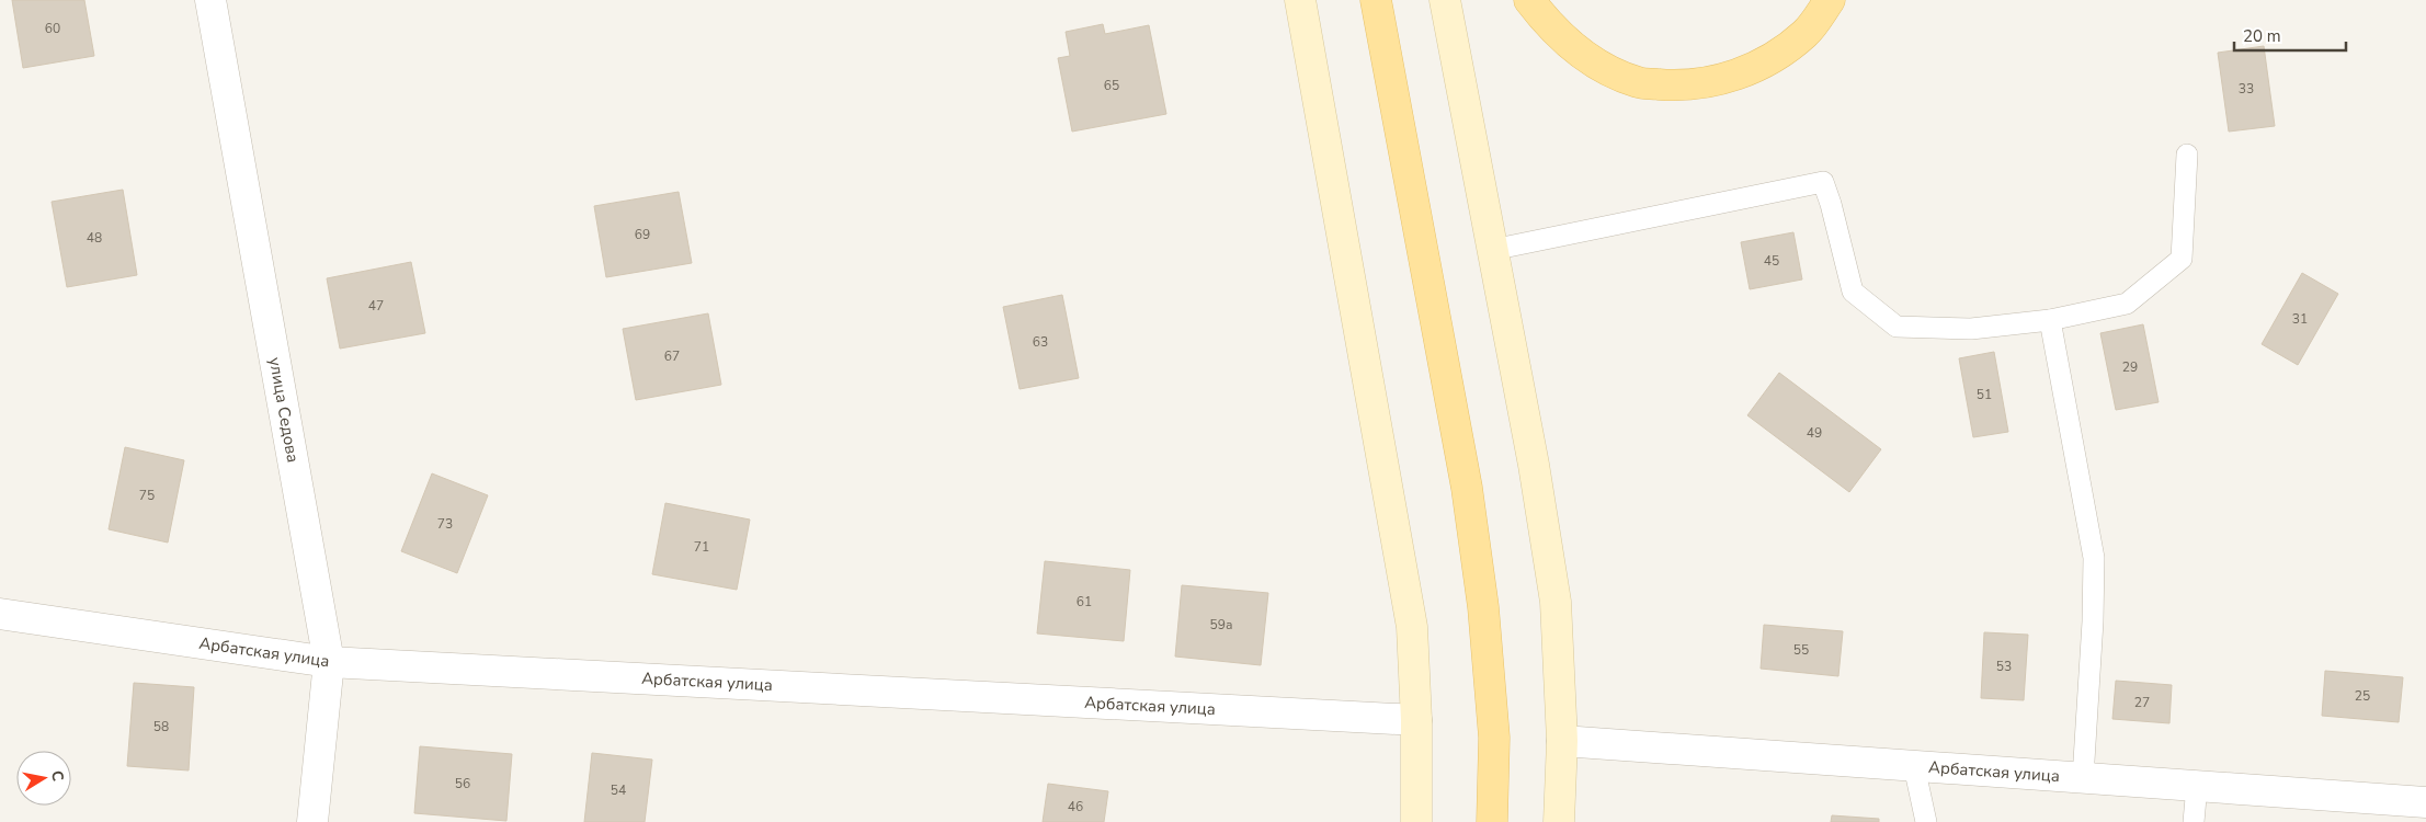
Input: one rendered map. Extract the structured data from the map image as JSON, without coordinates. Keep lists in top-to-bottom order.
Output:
{
  "streets": {
    "street": ["улица Седова", "Арбатская улица"]
  },
  "crossings": [
    ["улица Седова", "Арбатская улица"]
  ],
  "house_numbers": [
    "60",
    "65",
    "33",
    "69",
    "48",
    "45",
    "47",
    "31",
    "63",
    "67",
    "29",
    "51",
    "49",
    "75",
    "73",
    "71",
    "61",
    "59а",
    "55",
    "53",
    "25",
    "27",
    "58",
    "56",
    "54",
    "46"
  ],
  "scale_bar": "20 m",
  "north": "right"
}
